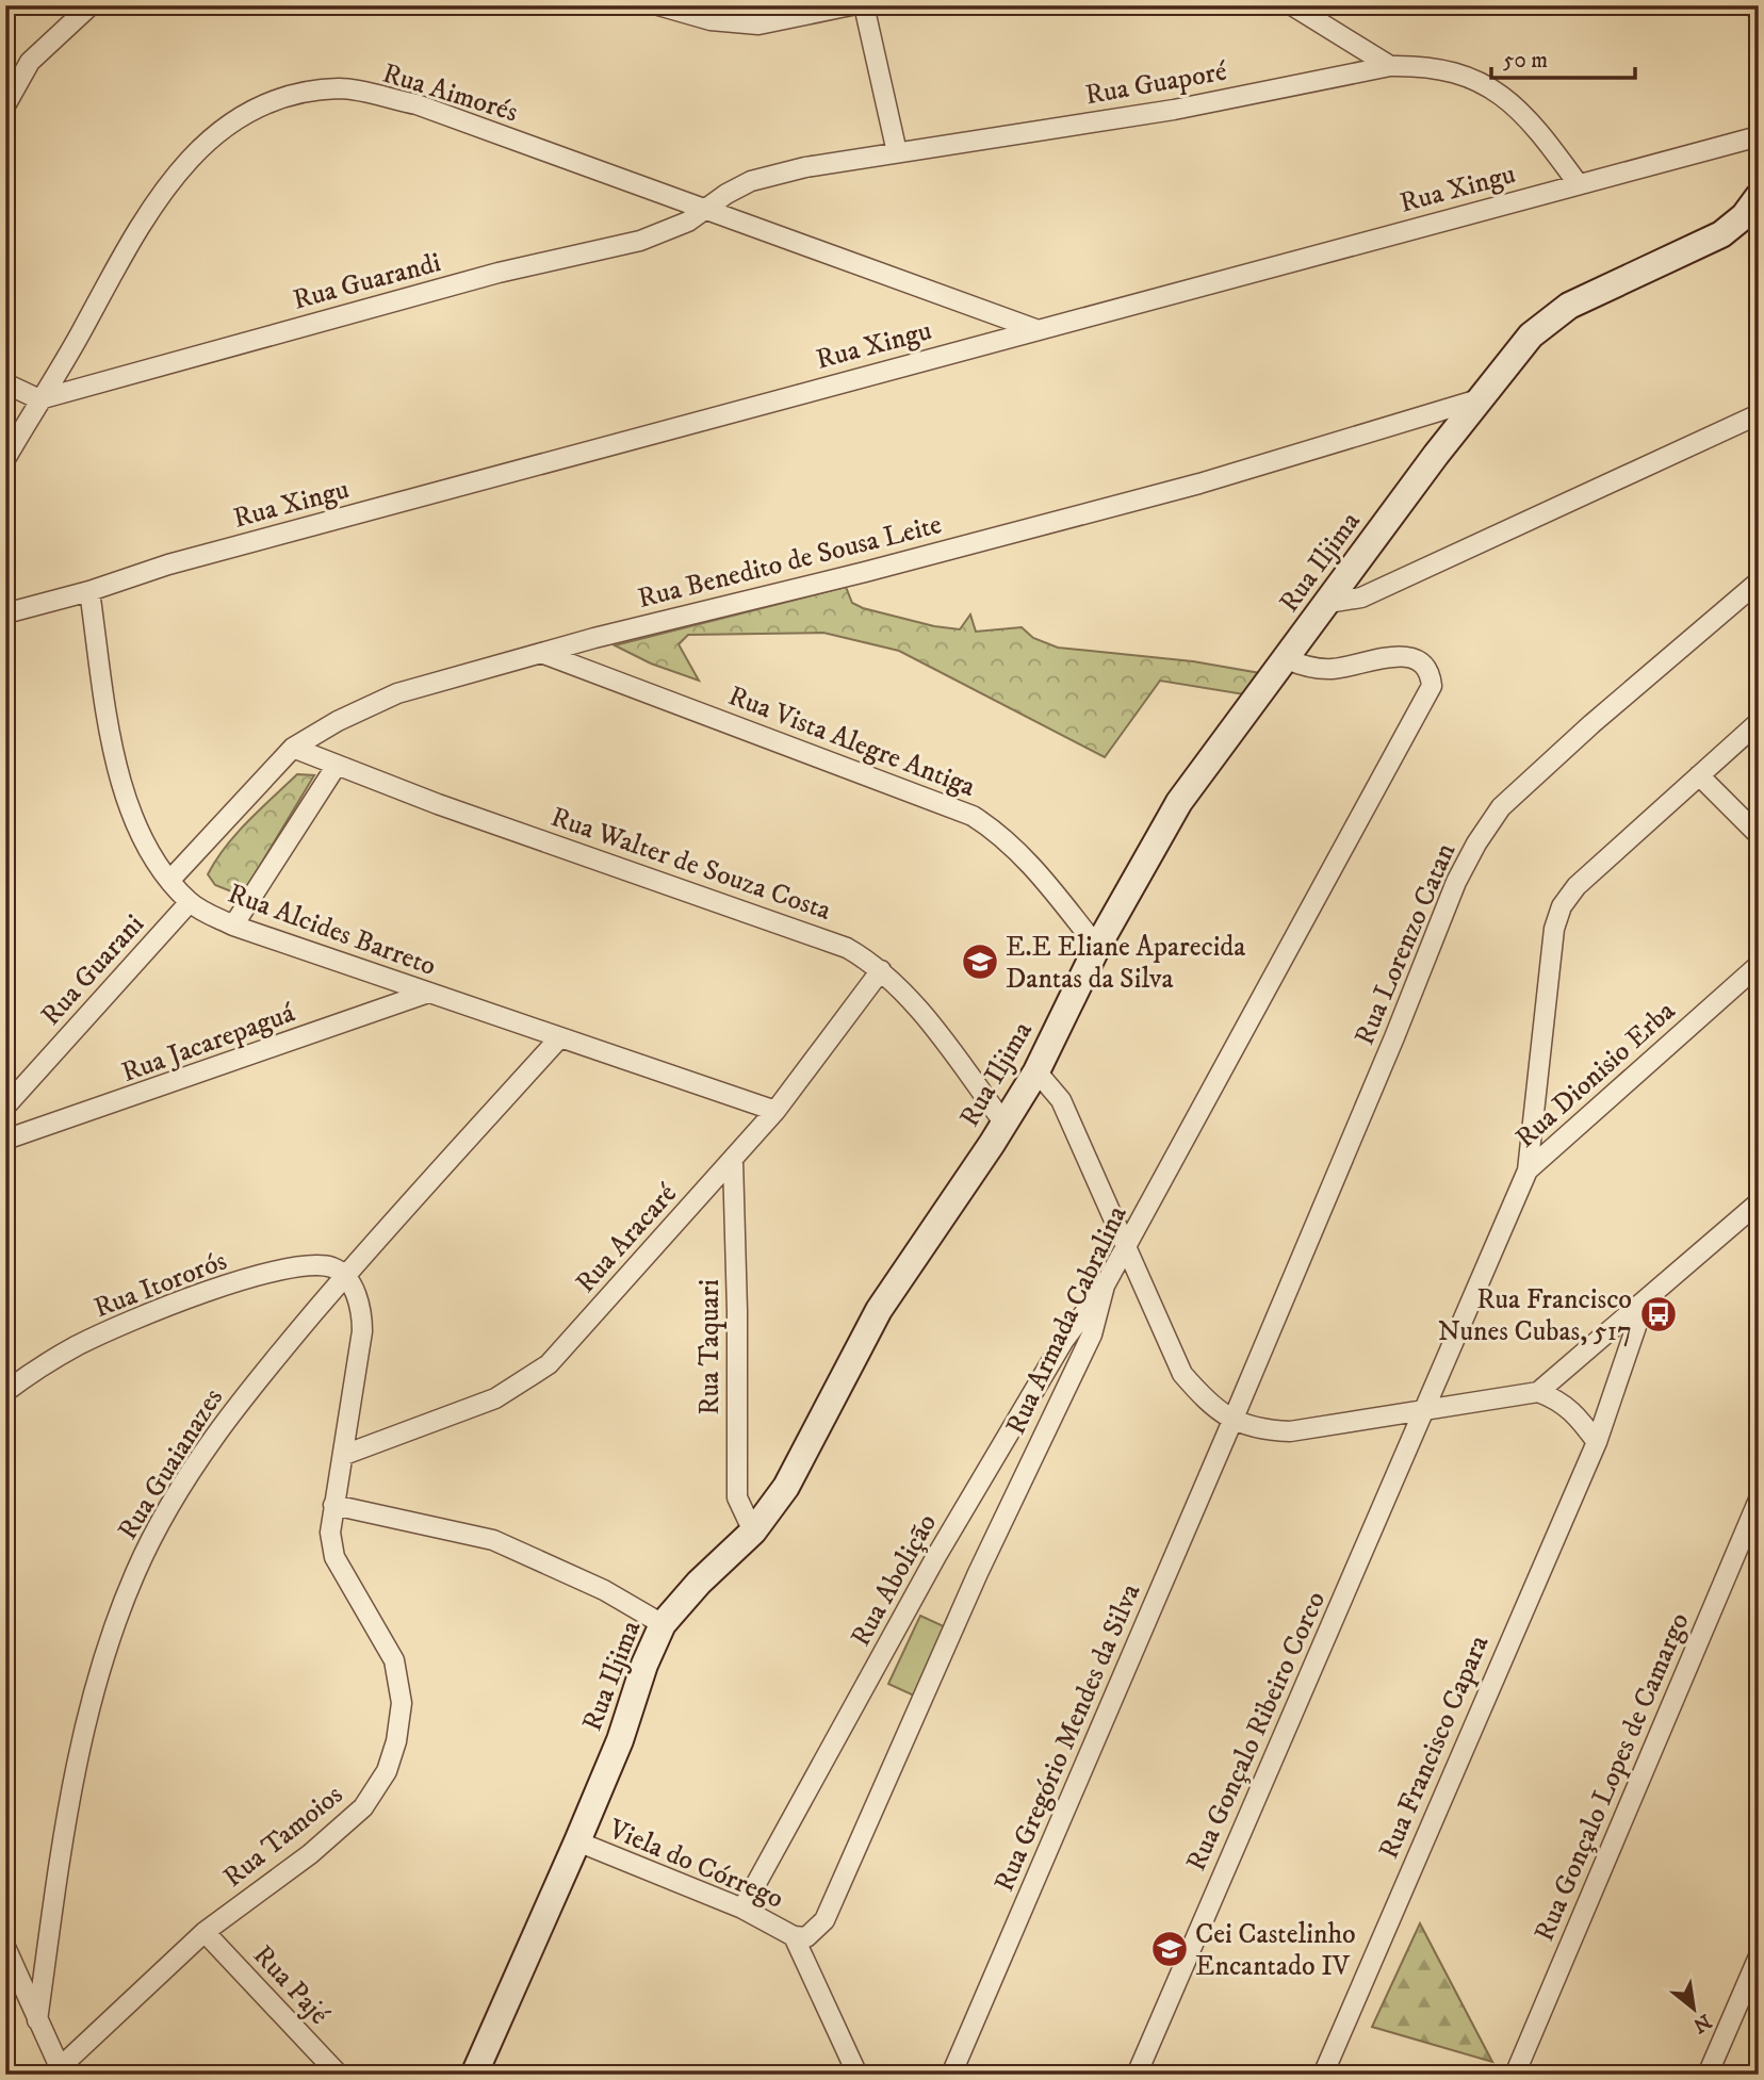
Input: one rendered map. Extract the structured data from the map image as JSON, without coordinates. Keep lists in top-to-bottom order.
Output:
{
  "streets": {
    "main road": ["Rua Iljima"],
    "street": [
      "Rua Guaporé",
      "Rua Aimorés",
      "Rua Xingu",
      "Rua Guarandi",
      "Rua Benedito de Sousa Leite",
      "Rua Vista Alegre Antiga",
      "Rua Walter de Souza Costa",
      "Rua Alcides Barreto",
      "Rua Lorenzo Catan",
      "Rua Guarani",
      "Rua Jacarepaguá",
      "Rua Dionisio Erba",
      "Rua Aracaré",
      "Rua Itororós",
      "Rua Armada Cabralina",
      "Rua Taquari",
      "Rua Guaianazes",
      "Rua Abolição",
      "Rua Gonçalo Ribeiro Corco",
      "Rua Gregório Mendes da Silva",
      "Rua Francisco Capara",
      "Rua Gonçalo Lopes de Camargo",
      "Rua Tamoios",
      "Viela do Córrego",
      "Rua Pajé"
    ]
  },
  "crossings": [
    ["Rua Guaporé", "Rua Aimorés"],
    ["Rua Guaporé", "Rua Xingu"],
    ["Rua Guaporé", "Rua Guarandi"],
    ["Rua Aimorés", "Rua Xingu"],
    ["Rua Aimorés", "Rua Guarandi"],
    ["Rua Xingu", "Rua Alcides Barreto"],
    ["Rua Benedito de Sousa Leite", "Rua Iljima"],
    ["Rua Benedito de Sousa Leite", "Rua Vista Alegre Antiga"],
    ["Rua Benedito de Sousa Leite", "Rua Walter de Souza Costa"],
    ["Rua Benedito de Sousa Leite", "Rua Alcides Barreto"],
    ["Rua Iljima", "Rua Vista Alegre Antiga"],
    ["Rua Iljima", "Rua Walter de Souza Costa"],
    ["Rua Iljima", "Rua Armada Cabralina"],
    ["Rua Iljima", "Rua Taquari"],
    ["Rua Iljima", "Viela do Córrego"],
    ["Rua Walter de Souza Costa", "Rua Aracaré"],
    ["Rua Alcides Barreto", "Rua Guarani"],
    ["Rua Alcides Barreto", "Rua Jacarepaguá"],
    ["Rua Alcides Barreto", "Rua Aracaré"],
    ["Rua Alcides Barreto", "Rua Guaianazes"],
    ["Rua Lorenzo Catan", "Rua Gregório Mendes da Silva"],
    ["Rua Dionisio Erba", "Rua Gonçalo Ribeiro Corco"],
    ["Rua Aracaré", "Rua Taquari"],
    ["Rua Aracaré", "Rua Tamoios"],
    ["Rua Itororós", "Rua Guaianazes"],
    ["Rua Itororós", "Rua Tamoios"],
    ["Rua Armada Cabralina", "Rua Abolição"],
    ["Rua Armada Cabralina", "Viela do Córrego"],
    ["Rua Guaianazes", "Rua Tamoios"],
    ["Rua Abolição", "Viela do Córrego"],
    ["Rua Tamoios", "Rua Pajé"]
  ],
  "places": {
    "school or university": ["E.E Eliane Aparecida Dantas da Silva", "Cei Castelinho Encantado IV"],
    "bus stop": ["Rua Francisco Nunes Cubas, 517"]
  },
  "scale_bar": "50 m",
  "north": "bottom right"
}
